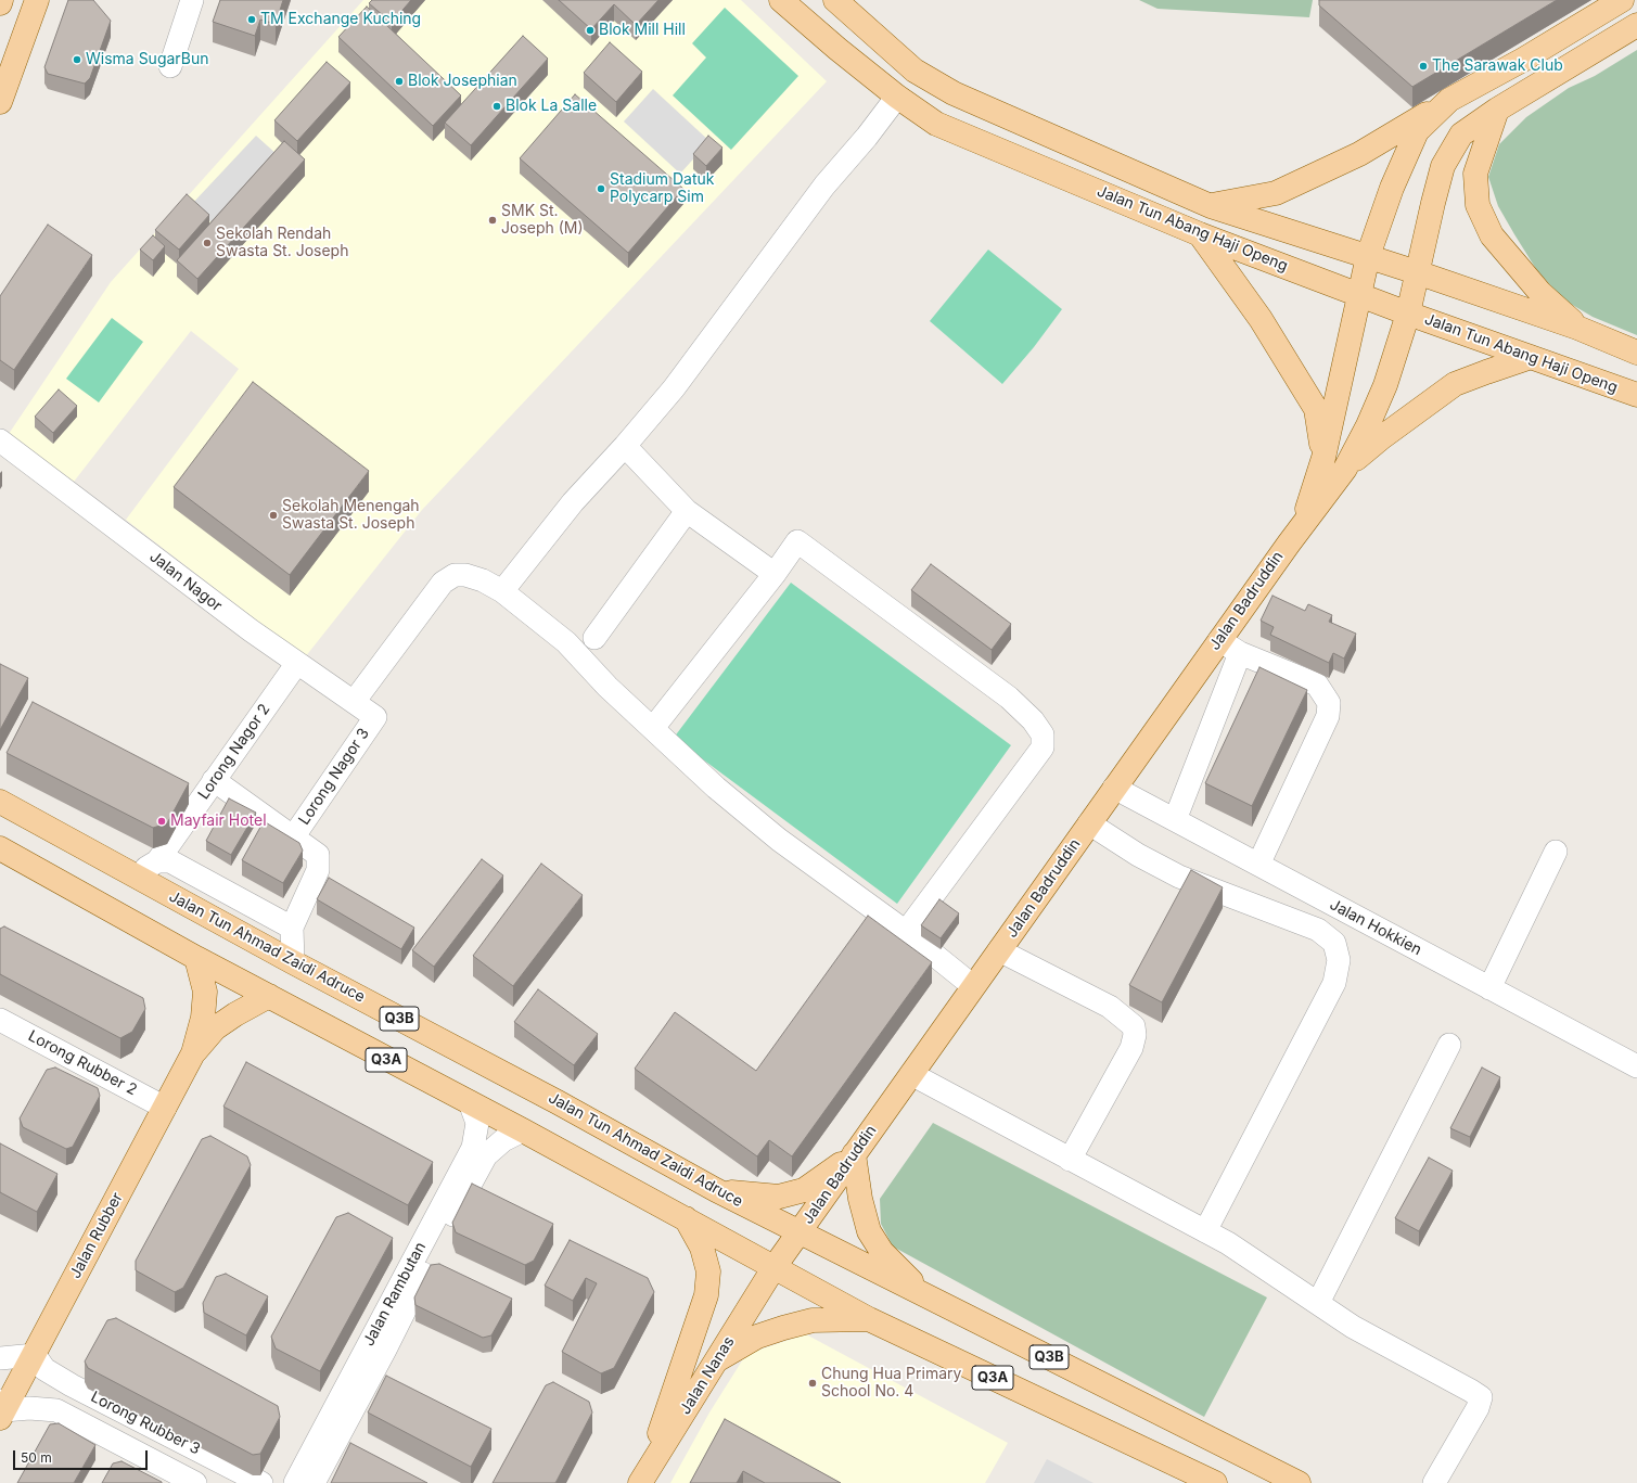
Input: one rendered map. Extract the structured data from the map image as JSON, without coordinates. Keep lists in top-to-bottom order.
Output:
{
  "streets": {
    "main road": [
      "Jalan Tun Abang Haji Openg",
      "Jalan Badruddin",
      "Jalan Tun Ahmad Zaidi Adruce",
      "Q3B",
      "Q3A",
      "Jalan Rubber",
      "Jalan Nanas"
    ],
    "street": [
      "Jalan Nagor",
      "Lorong Nagor 2",
      "Lorong Nagor 3",
      "Jalan Hokkien",
      "Lorong Rubber 2",
      "Jalan Rambutan",
      "Lorong Rubber 3"
    ]
  },
  "crossings": [
    ["Jalan Tun Abang Haji Openg", "Jalan Badruddin"],
    ["Jalan Nagor", "Lorong Nagor 2"],
    ["Jalan Nagor", "Lorong Nagor 3"],
    ["Jalan Badruddin", "Jalan Hokkien"],
    ["Jalan Badruddin", "Jalan Tun Ahmad Zaidi Adruce"],
    ["Jalan Badruddin", "Q3A"],
    ["Jalan Badruddin", "Jalan Nanas"],
    ["Q3A", "Jalan Rubber"],
    ["Q3A", "Jalan Rambutan"],
    ["Q3A", "Jalan Nanas"],
    ["Lorong Rubber 2", "Jalan Rubber"],
    ["Jalan Rubber", "Lorong Rubber 3"]
  ],
  "places": [
    "TM Exchange Kuching",
    "Blok Mill Hill",
    "Wisma SugarBun",
    "The Sarawak Club",
    "Blok Josephian",
    "Blok La Salle",
    "Stadium Datuk Polycarp Sim",
    "SMK St. Joseph (M)",
    "Sekolah Rendah Swasta St. Joseph",
    "Sekolah Menengah Swasta St. Joseph",
    "Mayfair Hotel",
    "Chung Hua Primary School No. 4"
  ],
  "scale_bar": "50 m"
}
